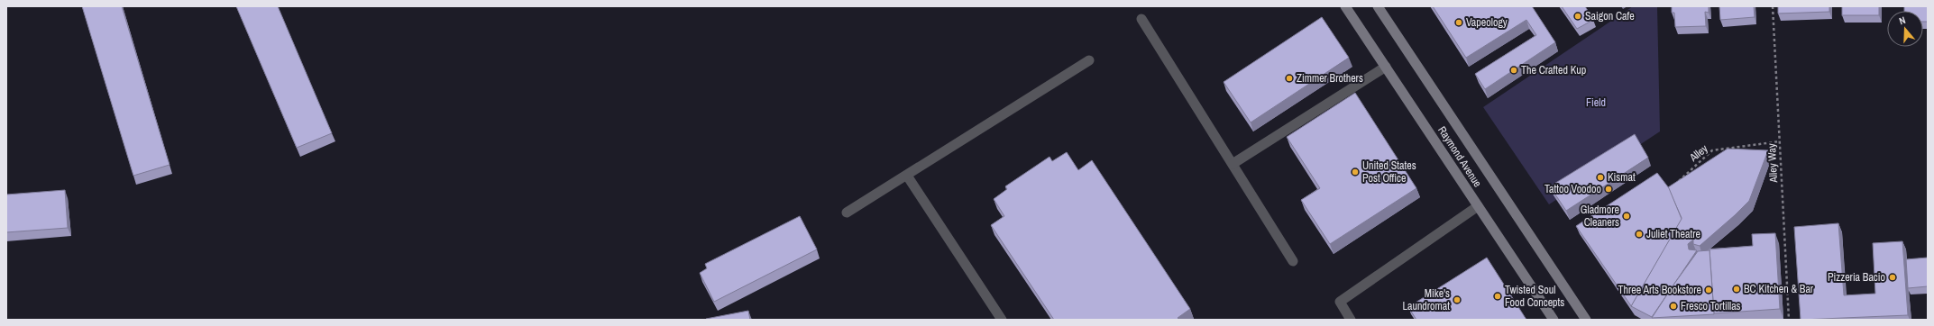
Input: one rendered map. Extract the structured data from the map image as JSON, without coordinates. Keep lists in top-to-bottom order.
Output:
{
  "streets": {
    "main road": ["Raymond Avenue"],
    "path": ["Alley", "Alley Way"]
  },
  "crossings": [
    ["Alley", "Alley Way"]
  ],
  "parks": ["Field"],
  "places": [
    "Saigon Cafe",
    "Vapeology",
    "The Crafted Kup",
    "Zimmer Brothers",
    "United States Post Office",
    "Kismat",
    "Tattoo Voodoo",
    "Gladmore Cleaners",
    "Juliet Theatre",
    "Pizzeria Bacio",
    "BC Kitchen & Bar",
    "Three Arts Bookstore",
    "Twisted Soul Food Concepts",
    "Mike's Laundromat",
    "Fresco Tortillas"
  ],
  "north": "top"
}
